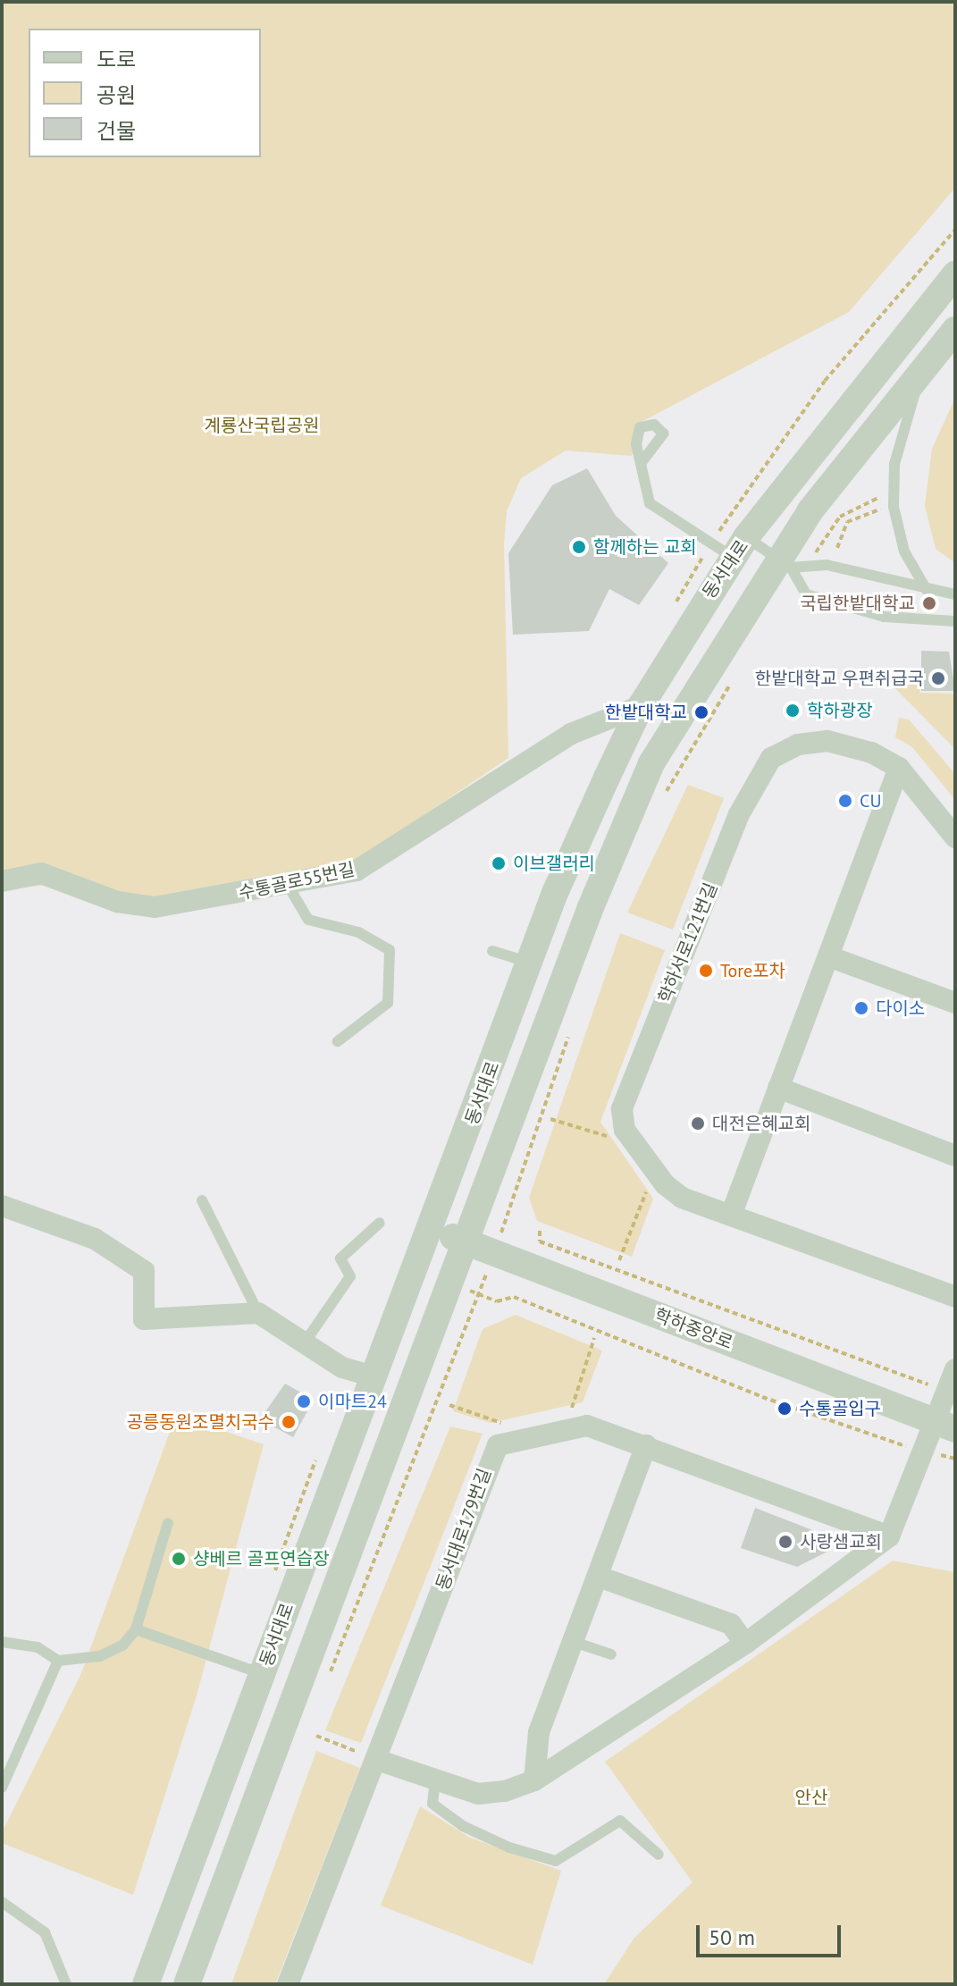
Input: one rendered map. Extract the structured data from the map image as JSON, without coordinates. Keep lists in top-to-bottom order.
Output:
{
  "streets": {
    "street": [
      "동서대로",
      "수통골로55번길",
      "학하서로121번길",
      "학하중앙로",
      "동서대로179번길"
    ]
  },
  "crossings": [
    ["동서대로", "수통골로55번길"],
    ["동서대로", "학하중앙로"]
  ],
  "parks": ["계룡산국립공원", "안산"],
  "places": [
    "함께하는 교회",
    "국립한밭대학교",
    "한밭대학교 우편취급국",
    "학하광장",
    "한밭대학교",
    "CU",
    "이브갤러리",
    "Tore포차",
    "다이소",
    "대전은혜교회",
    "이마트24",
    "수통골입구",
    "공릉동원조멸치국수",
    "사랑샘교회",
    "샹베르 골프연습장"
  ],
  "legend": ["도로", "공원", "건물"],
  "scale_bar": "50 m"
}
